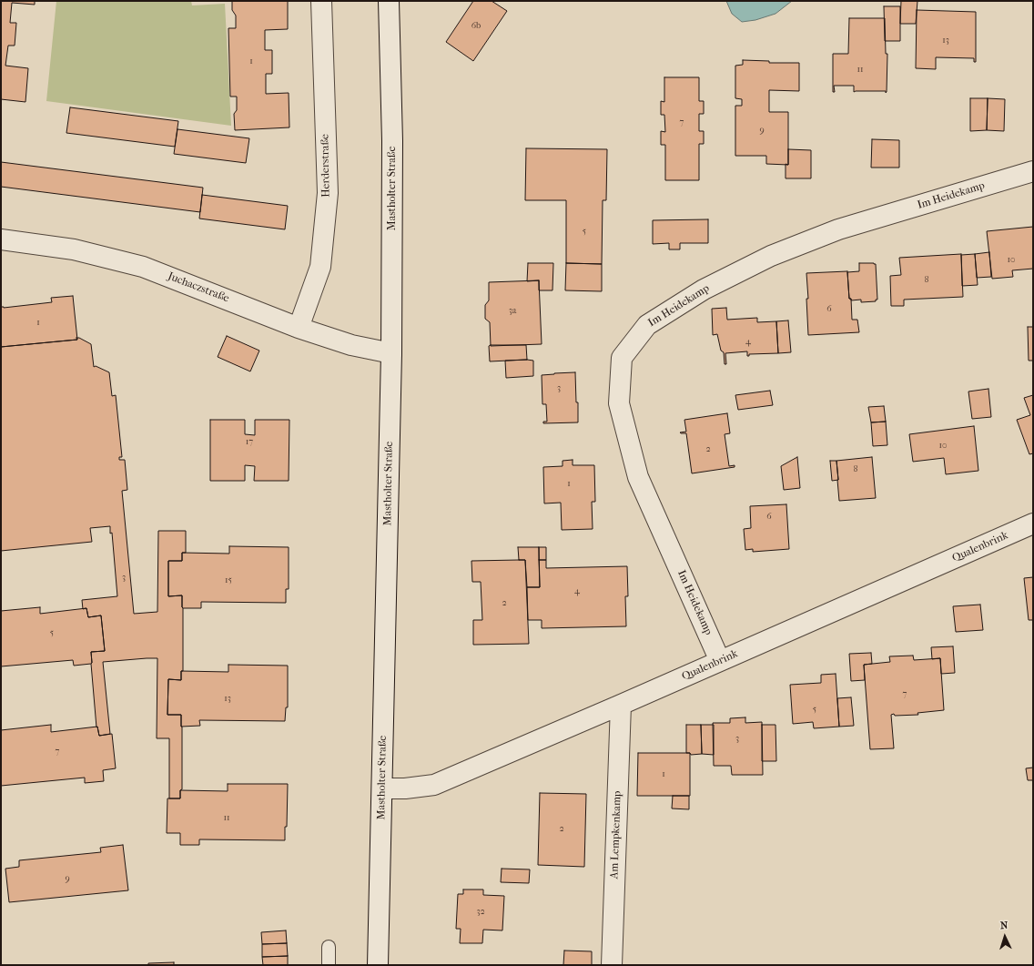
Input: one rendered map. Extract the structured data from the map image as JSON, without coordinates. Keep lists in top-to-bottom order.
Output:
{
  "streets": {
    "street": [
      "Herderstraße",
      "Mastholter Straße",
      "Im Heidekamp",
      "Juchaczstraße",
      "Qualenbrink",
      "Am Lempkenkamp"
    ]
  },
  "crossings": [
    ["Herderstraße", "Juchaczstraße"],
    ["Mastholter Straße", "Juchaczstraße"],
    ["Mastholter Straße", "Qualenbrink"],
    ["Im Heidekamp", "Qualenbrink"],
    ["Qualenbrink", "Am Lempkenkamp"]
  ],
  "house_numbers": [
    "6b",
    "13",
    "1",
    "11",
    "7",
    "9",
    "5",
    "10",
    "8",
    "6",
    "3a",
    "1",
    "4",
    "3",
    "17",
    "10",
    "2",
    "8",
    "1",
    "6",
    "3",
    "15",
    "4",
    "2",
    "5",
    "7",
    "13",
    "5",
    "3",
    "7",
    "1",
    "11",
    "2",
    "9",
    "32"
  ],
  "north": "top"
}
